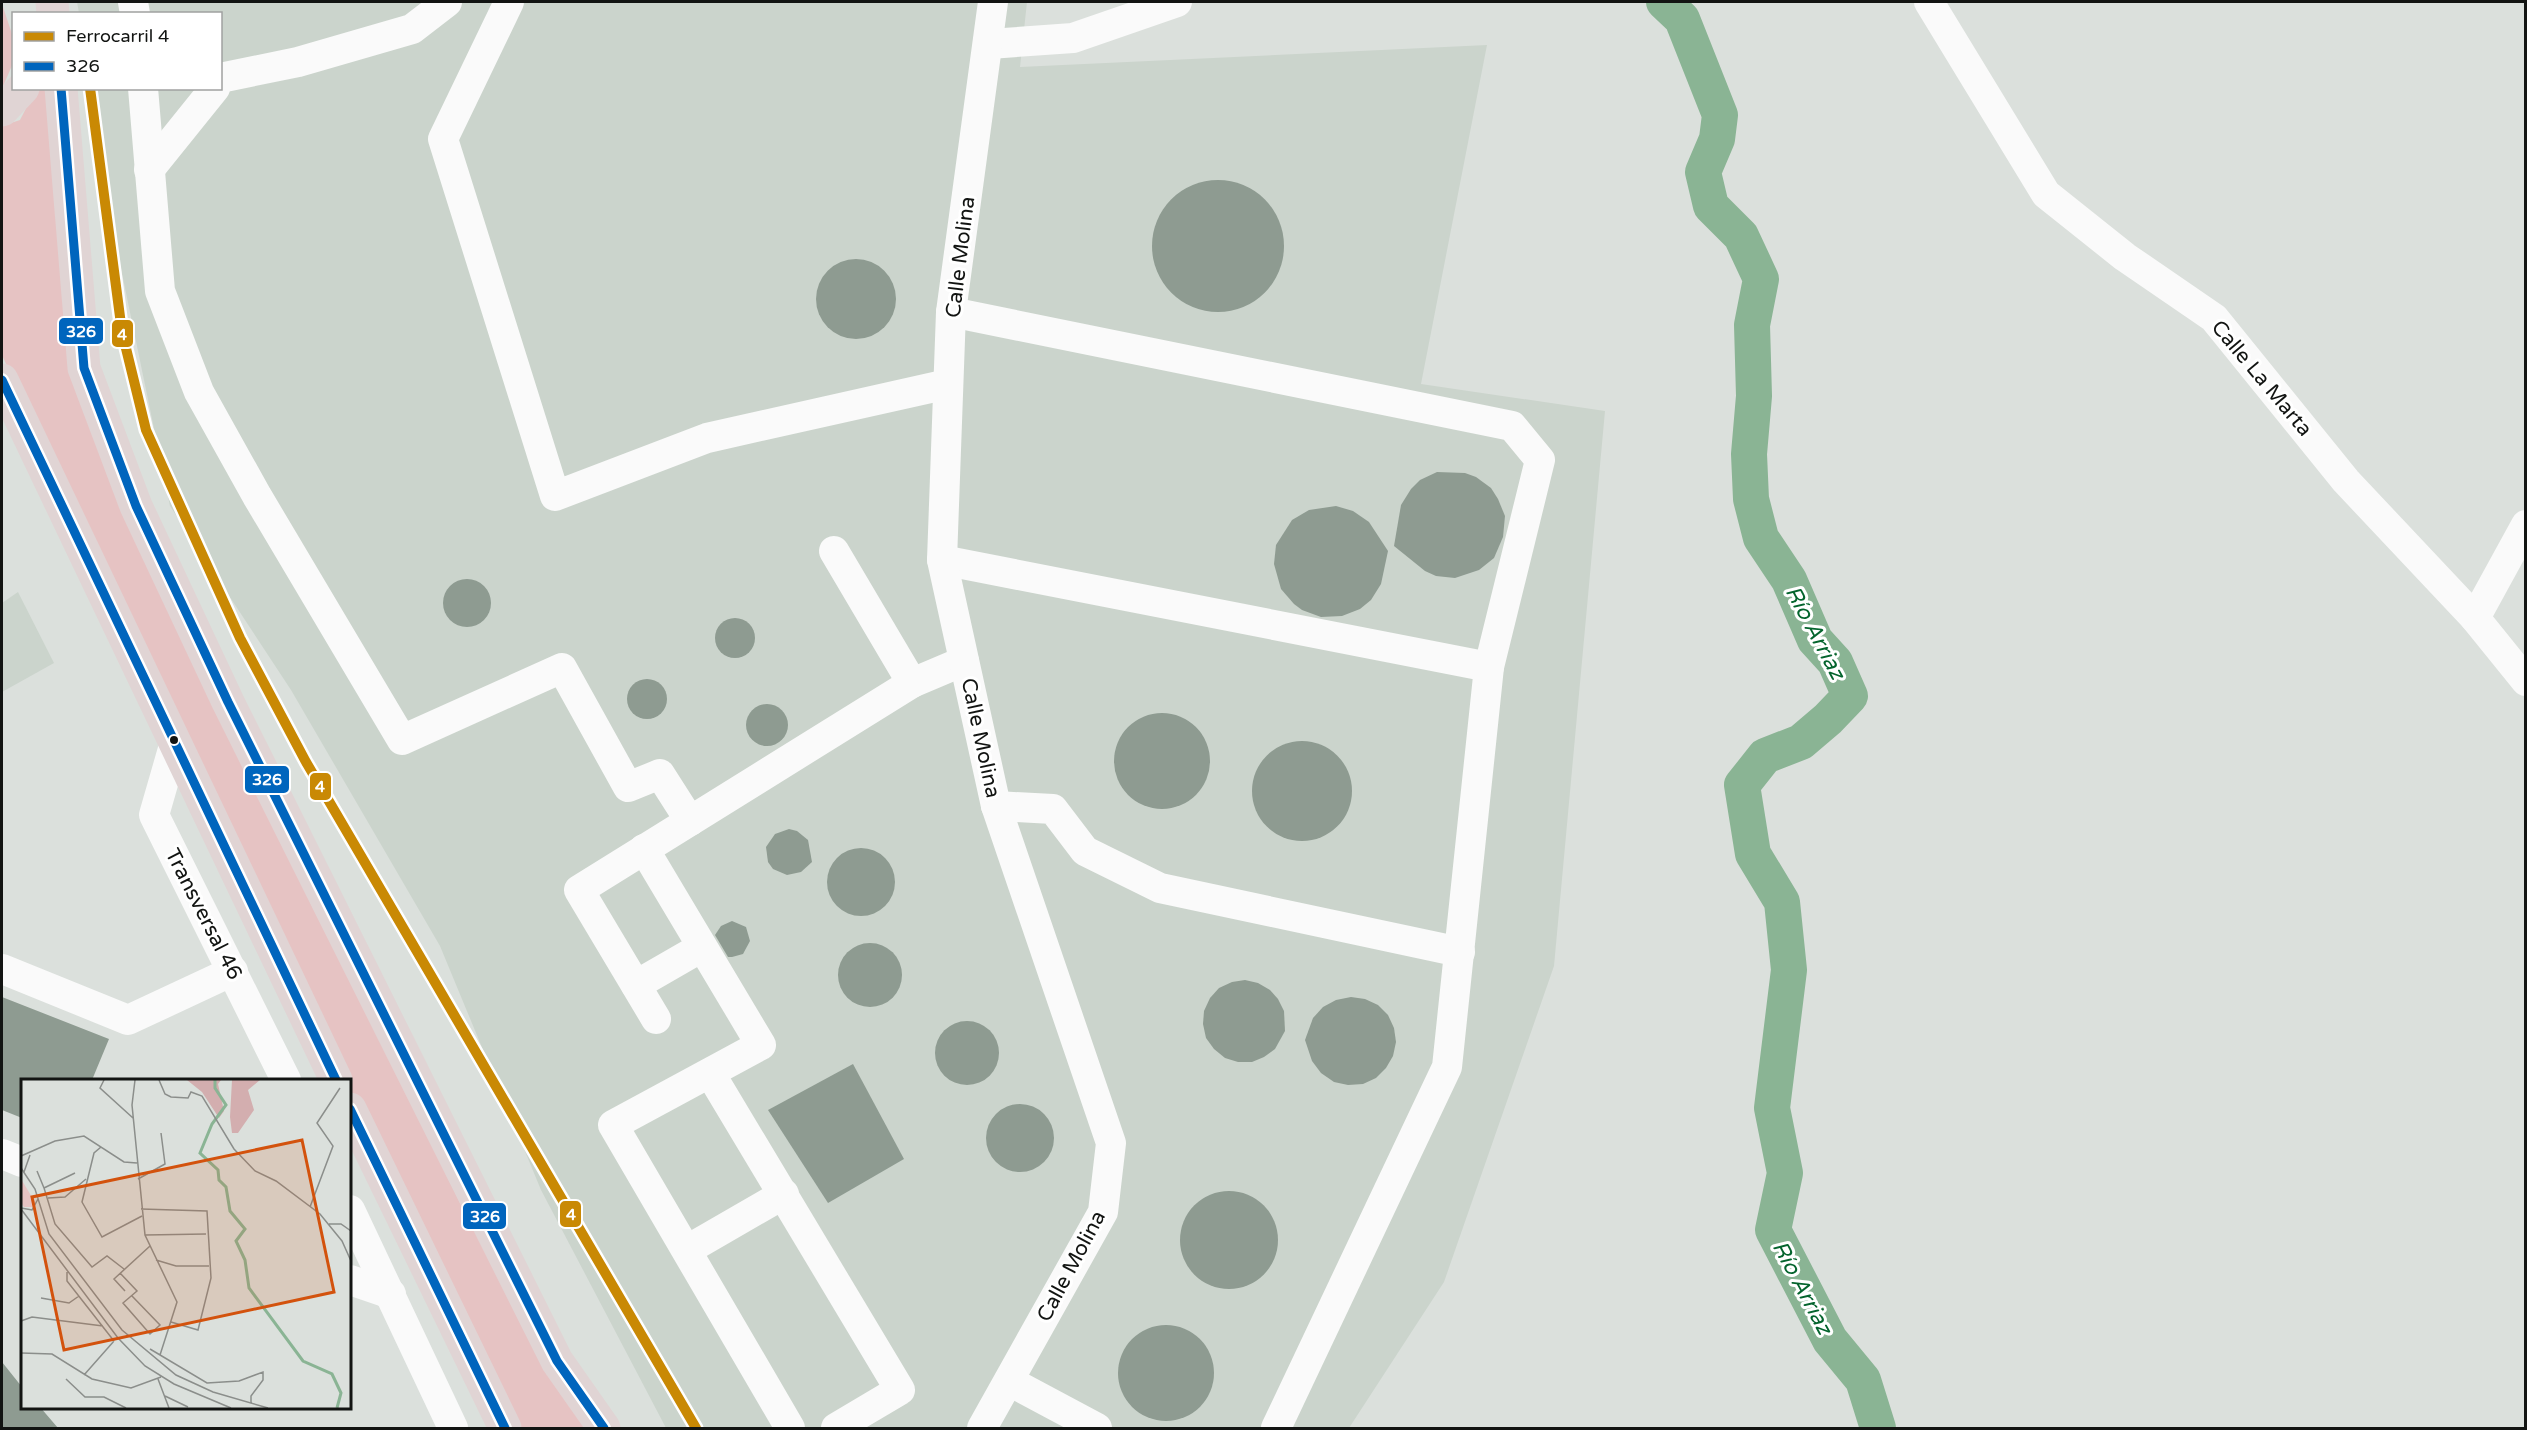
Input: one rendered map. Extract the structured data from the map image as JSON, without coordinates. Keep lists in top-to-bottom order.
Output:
{
  "streets": {
    "street": ["Calle Molina", "Calle La Marta", "Transversal 46"]
  },
  "water": ["Río Arriaz"],
  "lines": ["rail line 4", "transit line 326"],
  "legend": ["Ferrocarril 4", "326"]
}
